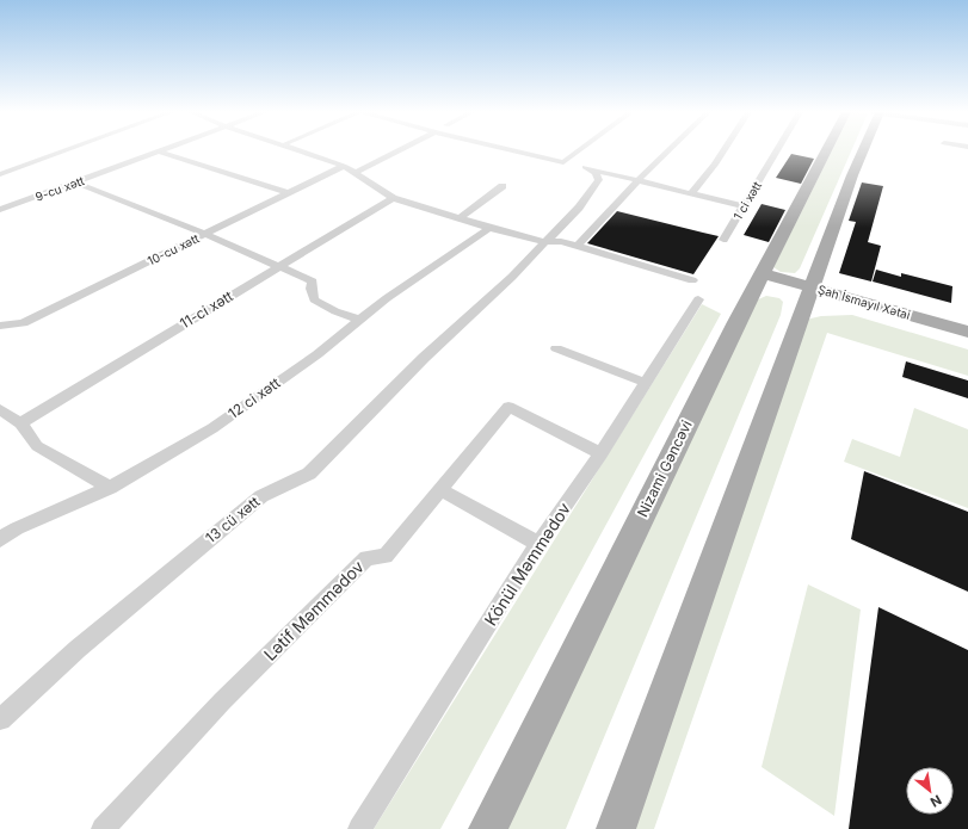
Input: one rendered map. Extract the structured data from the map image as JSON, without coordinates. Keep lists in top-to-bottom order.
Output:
{
  "streets": {
    "main road": ["Şah İsmayıl Xətai", "Nizami Gəncəvi"],
    "street": [
      "9-cu xətt",
      "1 ci xətt",
      "10-cu xətt",
      "11-ci xətt",
      "12 ci xətt",
      "13 cü xətt",
      "Könül Məmmədov",
      "Lətif Məmmədov"
    ]
  },
  "crossings": [
    ["Şah İsmayıl Xətai", "Nizami Gəncəvi"],
    ["Könül Məmmədov", "Lətif Məmmədov"]
  ],
  "north": "bottom right"
}
